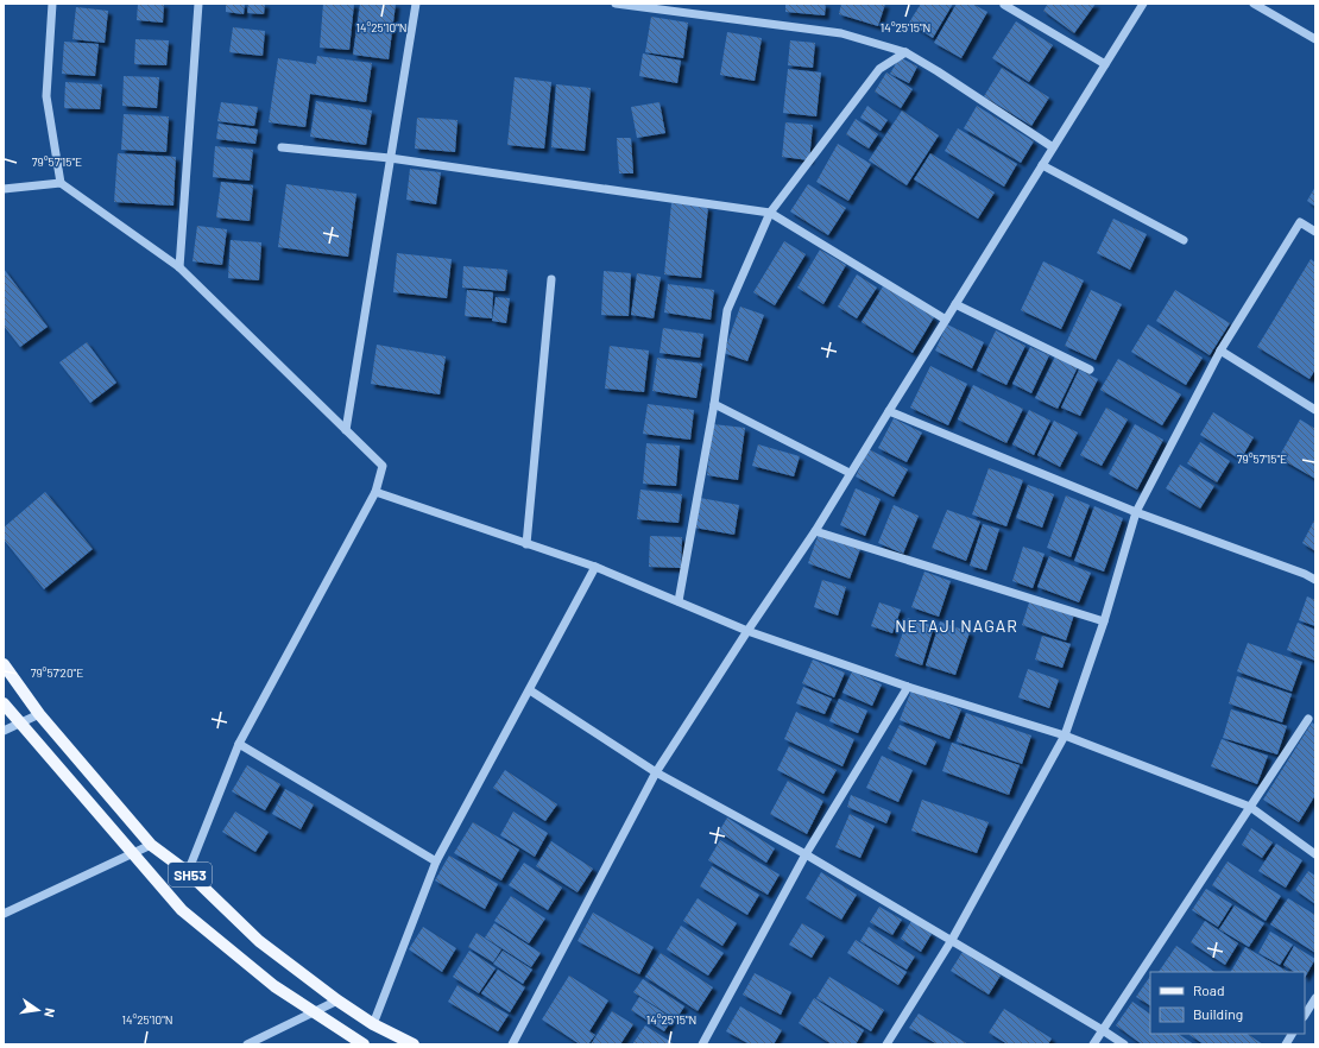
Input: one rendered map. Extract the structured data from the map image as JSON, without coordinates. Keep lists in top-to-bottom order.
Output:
{
  "streets": {
    "main road": ["SH53"]
  },
  "districts": ["NETAJI NAGAR"],
  "legend": ["Road", "Building"],
  "north": "right",
  "coordinates": [
    "14°25'10\"N",
    "14°25'15\"N",
    "79°57'15\"E",
    "79°57'20\"E"
  ]
}
